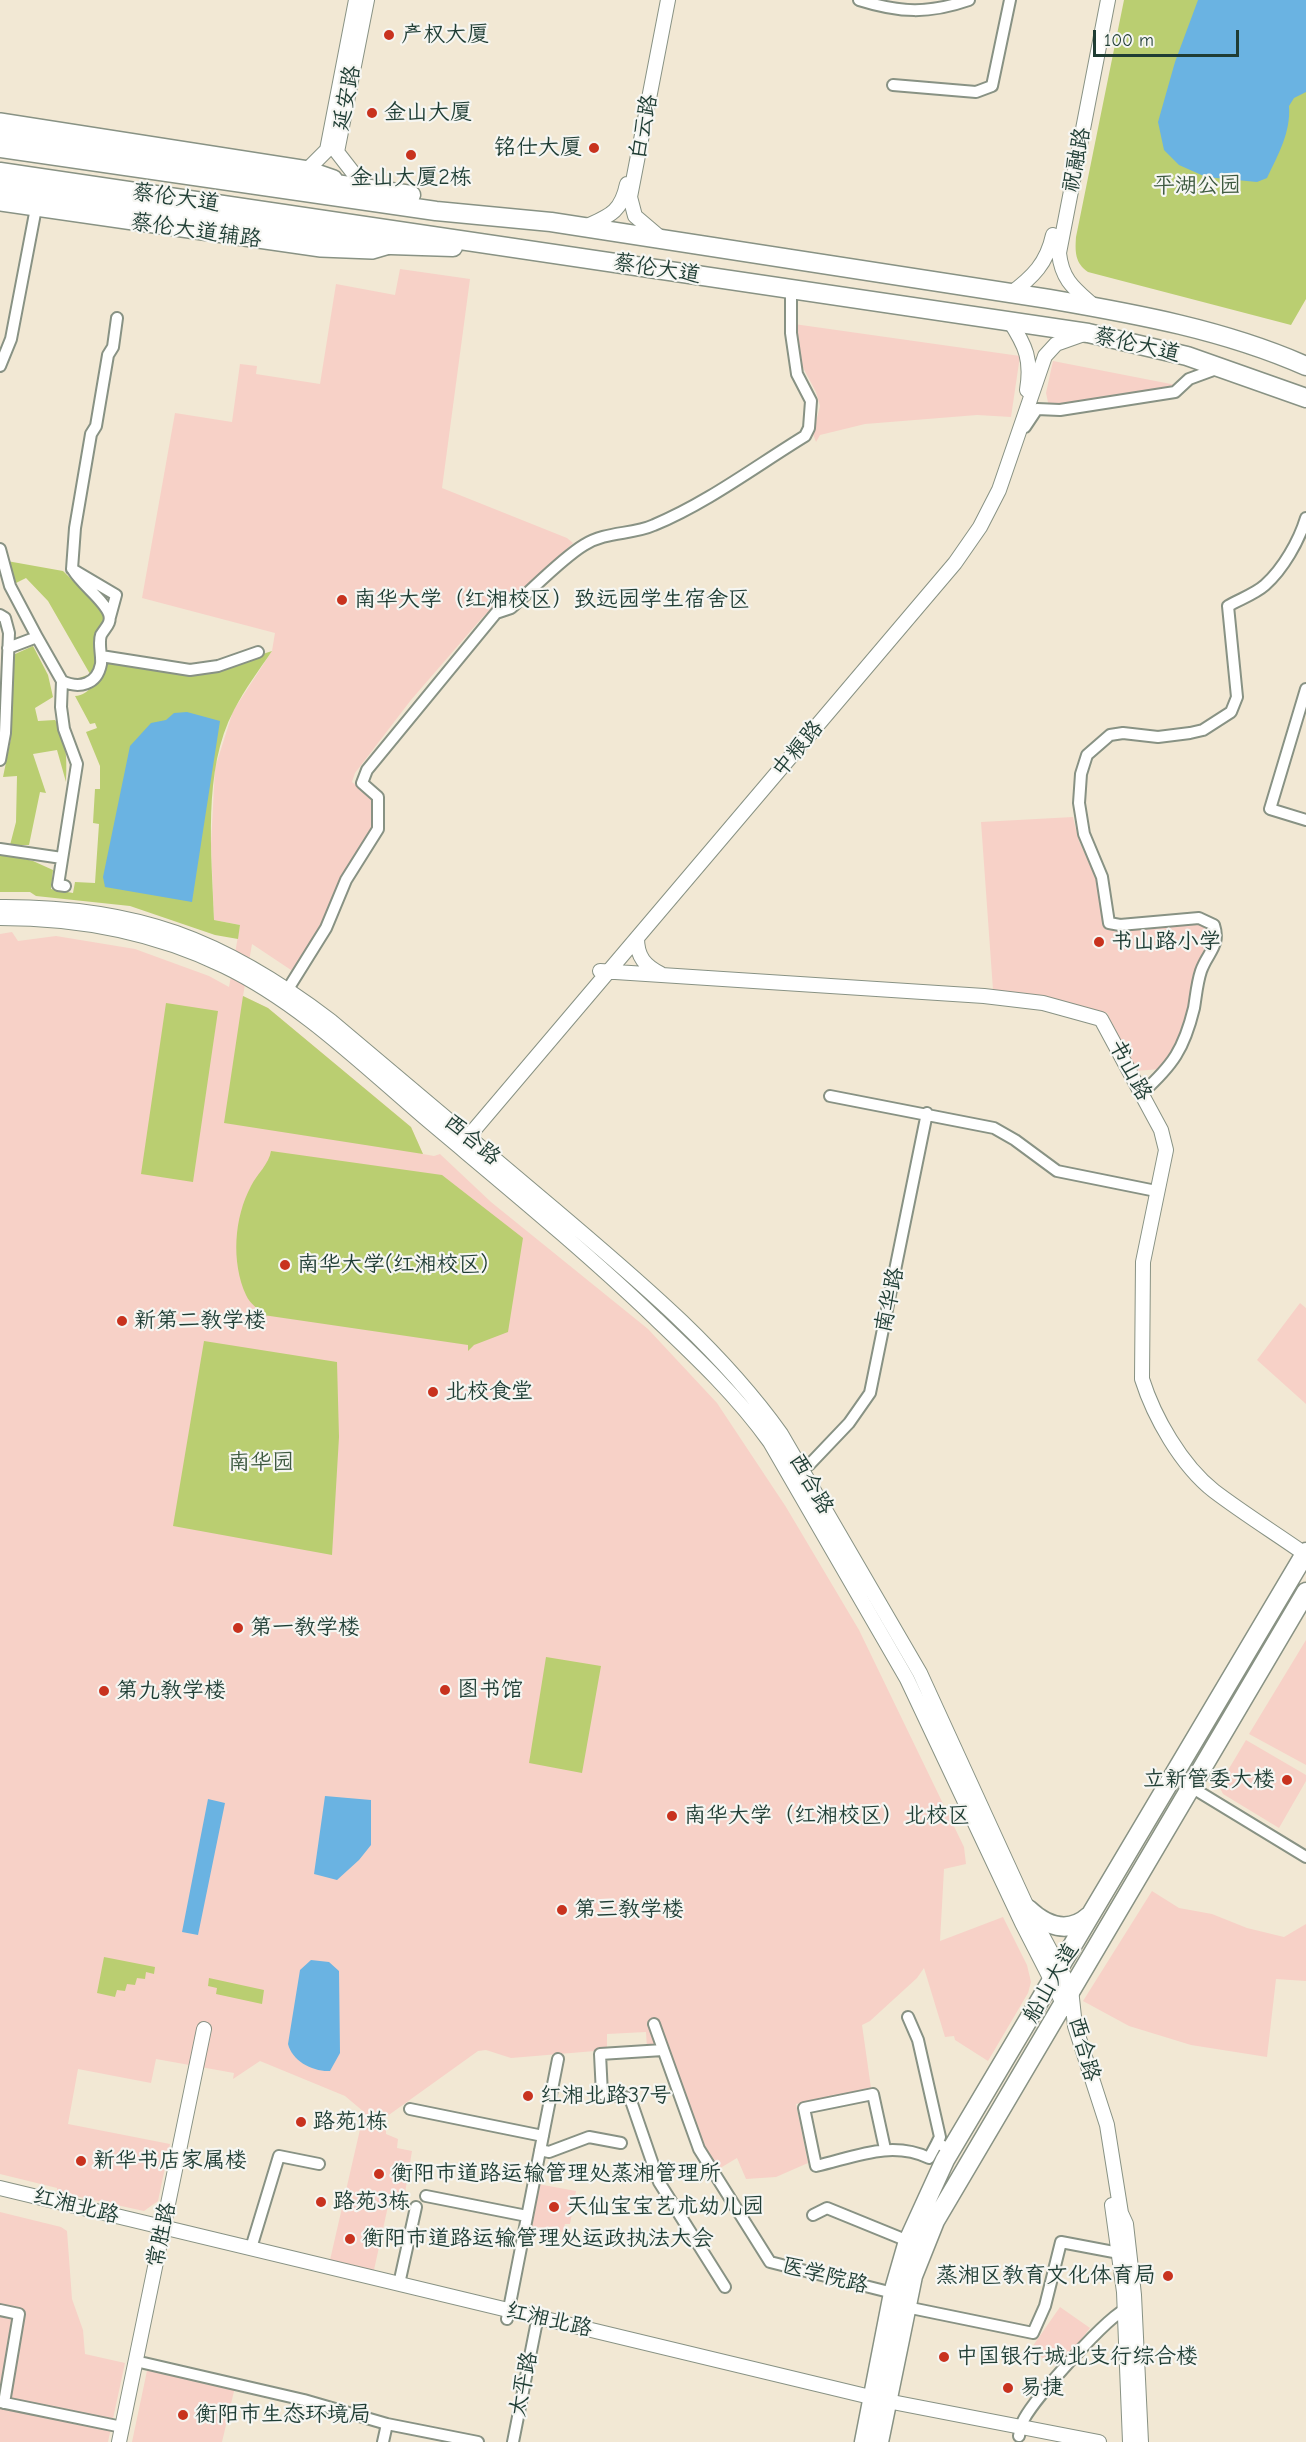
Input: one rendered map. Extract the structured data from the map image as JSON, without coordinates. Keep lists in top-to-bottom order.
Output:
{
  "streets": {
    "highway": ["蔡伦大道", "船山大道"],
    "main road": [
      "延安路",
      "白云路",
      "祝融路",
      "蔡伦大道辅路",
      "中粮路",
      "书山路",
      "西合路",
      "红湘北路",
      "常胜路"
    ],
    "street": ["南华路", "医学院路", "太平路"]
  },
  "crossings": [
    ["白云路", "蔡伦大道"],
    ["祝融路", "蔡伦大道"],
    ["蔡伦大道", "中粮路"],
    ["中粮路", "书山路"],
    ["中粮路", "西合路"],
    ["书山路", "船山大道"],
    ["西合路", "船山大道"],
    ["船山大道", "红湘北路"],
    ["船山大道", "医学院路"],
    ["红湘北路", "常胜路"],
    ["红湘北路", "太平路"]
  ],
  "parks": ["平湖公园", "南华园"],
  "places": [
    "产权大厦",
    "金山大厦",
    "铭仕大厦",
    "金山大厦2栋",
    "南华大学（红湘校区）致远园学生宿舍区",
    "书山路小学",
    "南华大学(红湘校区)",
    "新第二教学楼",
    "北校食堂",
    "第一教学楼",
    "图书馆",
    "第九教学楼",
    "立新管委大楼",
    "南华大学（红湘校区）北校区",
    "第三教学楼",
    "红湘北路37号",
    "路苑1栋",
    "新华书店家属楼",
    "衡阳市道路运输管理处蒸湘管理所",
    "路苑3栋",
    "天仙宝宝艺术幼儿园",
    "衡阳市道路运输管理处运政执法大会",
    "蒸湘区教育文化体育局",
    "中国银行城北支行综合楼",
    "易捷",
    "衡阳市生态环境局"
  ],
  "scale_bar": "100 m"
}
